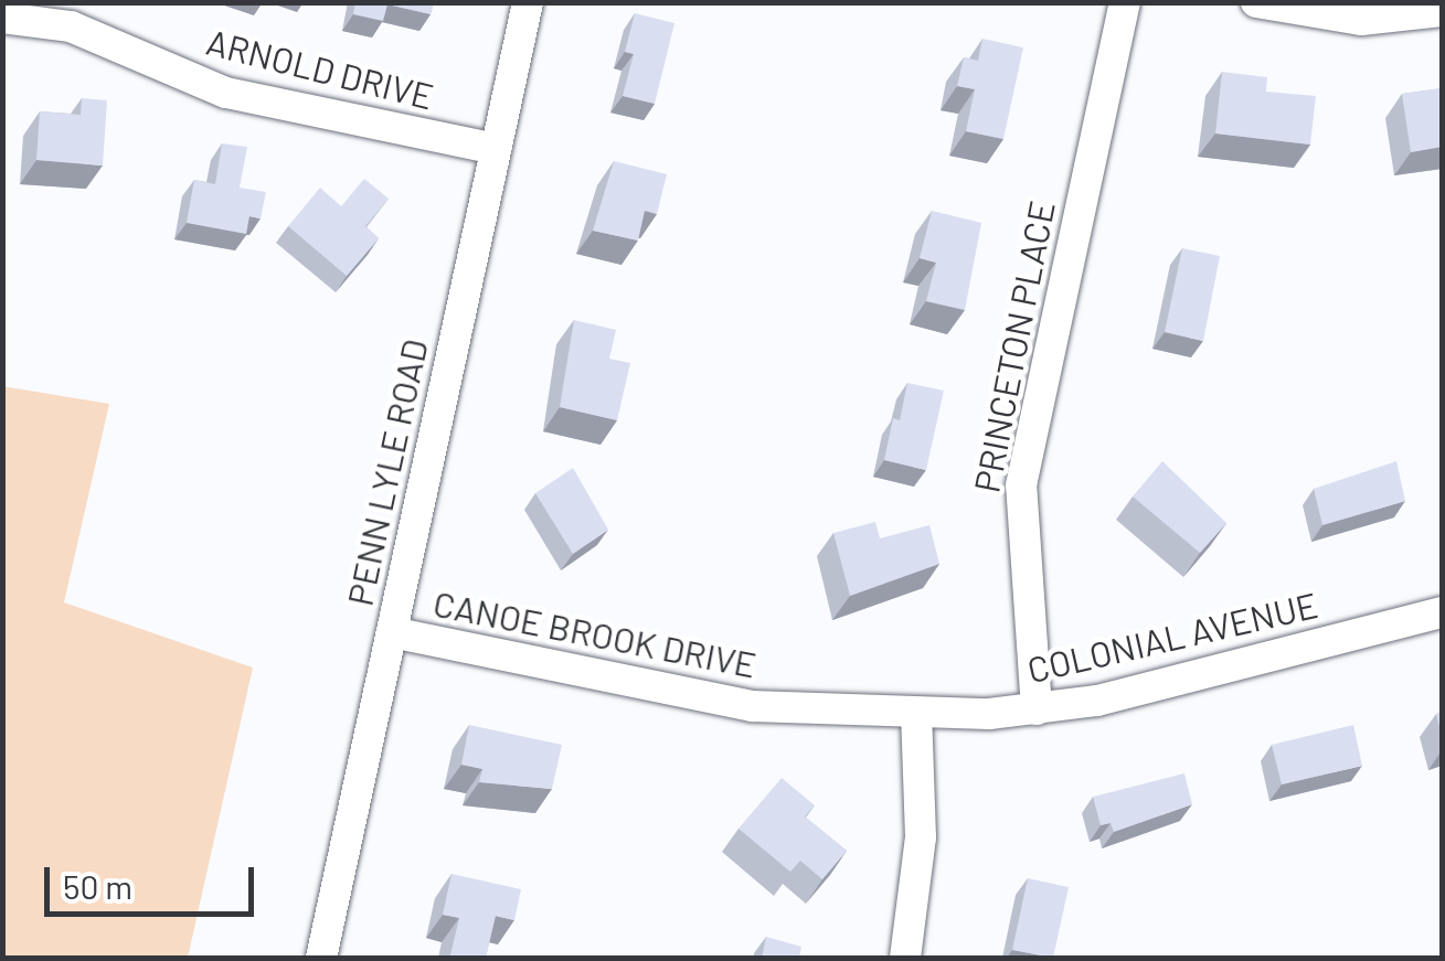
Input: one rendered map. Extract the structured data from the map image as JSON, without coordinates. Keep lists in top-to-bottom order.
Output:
{
  "streets": {
    "street": [
      "ARNOLD DRIVE",
      "PRINCETON PLACE",
      "PENN LYLE ROAD",
      "CANOE BROOK DRIVE",
      "COLONIAL AVENUE"
    ]
  },
  "crossings": [
    ["ARNOLD DRIVE", "PENN LYLE ROAD"],
    ["PRINCETON PLACE", "COLONIAL AVENUE"],
    ["PENN LYLE ROAD", "CANOE BROOK DRIVE"],
    ["CANOE BROOK DRIVE", "COLONIAL AVENUE"]
  ],
  "scale_bar": "50 m"
}
